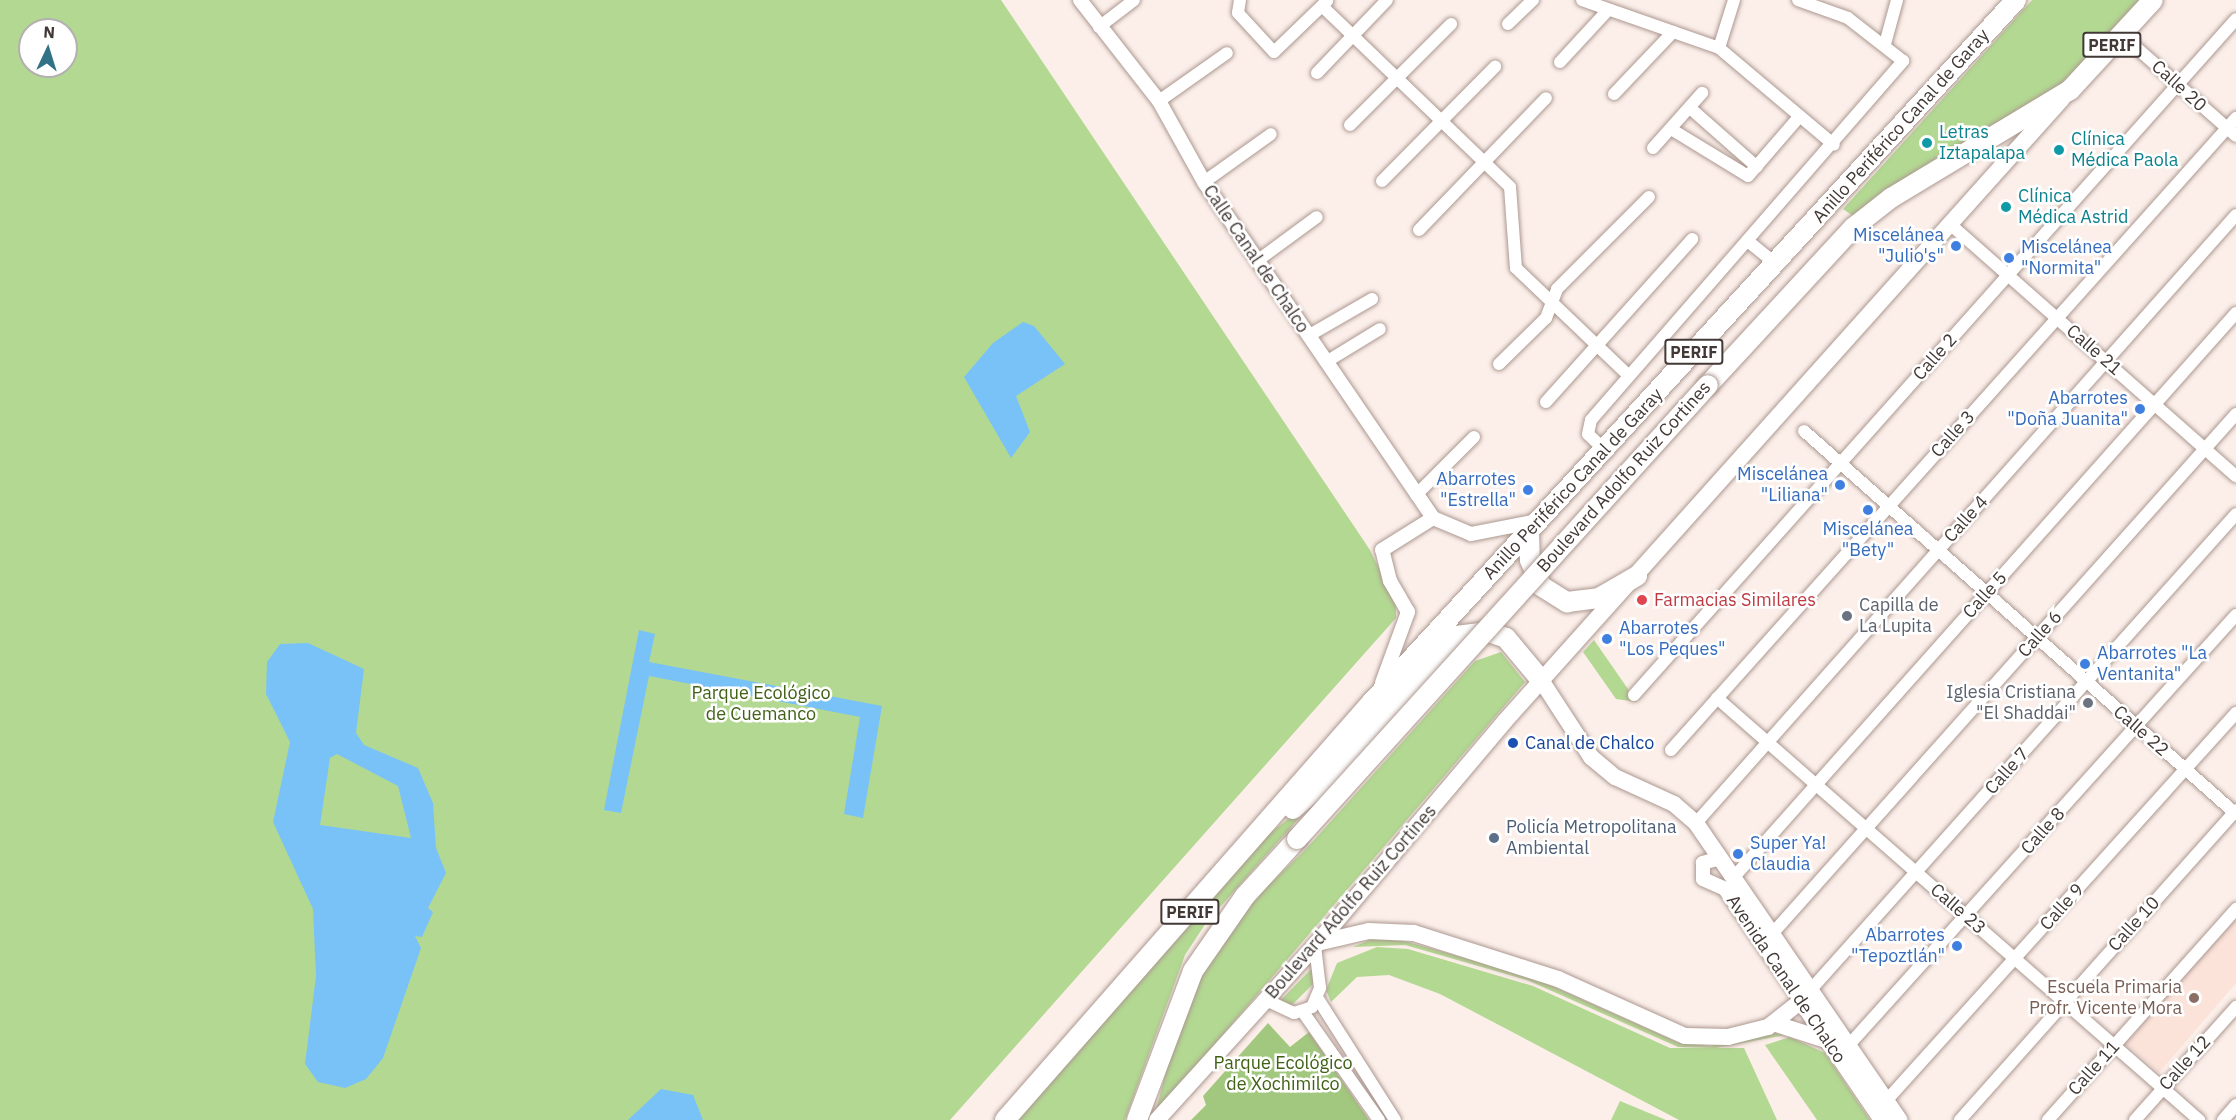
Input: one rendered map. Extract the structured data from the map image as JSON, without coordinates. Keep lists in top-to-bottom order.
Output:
{
  "streets": {
    "highway": ["PERIF", "Anillo Periférico Canal de Garay", "Boulevard Adolfo Ruiz Cortines"],
    "main road": ["Avenida Canal de Chalco"],
    "street": [
      "Calle 20",
      "Calle Canal de Chalco",
      "Calle 21",
      "Calle 2",
      "Calle 3",
      "Calle 4",
      "Calle 5",
      "Calle 6",
      "Calle 22",
      "Calle 7",
      "Calle 8",
      "Calle 9",
      "Calle 23",
      "Calle 10",
      "Calle 12",
      "Calle 11"
    ]
  },
  "crossings": [
    ["PERIF", "Calle 20"],
    ["PERIF", "Anillo Periférico Canal de Garay"],
    ["PERIF", "Calle 21"],
    ["PERIF", "Boulevard Adolfo Ruiz Cortines"],
    ["PERIF", "Avenida Canal de Chalco"],
    ["Calle 20", "Calle 2"],
    ["Calle 20", "Calle 3"],
    ["Calle 21", "Calle 2"],
    ["Calle 21", "Calle 3"],
    ["Calle 21", "Calle 4"],
    ["Calle 21", "Calle 5"],
    ["Calle 21", "Calle 6"],
    ["Calle 2", "Calle 22"],
    ["Calle 3", "Calle 22"],
    ["Calle 3", "Calle 23"],
    ["Boulevard Adolfo Ruiz Cortines", "Avenida Canal de Chalco"],
    ["Calle 4", "Calle 22"],
    ["Calle 4", "Calle 23"],
    ["Calle 4", "Avenida Canal de Chalco"],
    ["Calle 5", "Calle 22"],
    ["Calle 5", "Calle 23"],
    ["Calle 5", "Avenida Canal de Chalco"],
    ["Calle 6", "Calle 22"],
    ["Calle 6", "Calle 23"],
    ["Calle 6", "Avenida Canal de Chalco"],
    ["Calle 22", "Calle 7"],
    ["Calle 22", "Calle 8"],
    ["Calle 22", "Calle 9"],
    ["Calle 22", "Calle 10"],
    ["Calle 7", "Calle 23"],
    ["Calle 7", "Avenida Canal de Chalco"],
    ["Calle 8", "Calle 23"],
    ["Calle 8", "Avenida Canal de Chalco"],
    ["Calle 9", "Calle 23"],
    ["Calle 9", "Avenida Canal de Chalco"],
    ["Calle 23", "Calle 10"],
    ["Calle 23", "Calle 12"],
    ["Calle 23", "Calle 11"]
  ],
  "parks": ["Parque Ecológico de Cuemanco", "Parque Ecológico de Xochimilco"],
  "places": [
    "Letras Iztapalapa",
    "Clínica Médica Paola",
    "Clínica Médica Astrid",
    "Miscelánea \"Julio's\"",
    "Miscelánea \"Normita\"",
    "Abarrotes \"Doña Juanita\"",
    "Miscelánea \"Liliana\"",
    "Abarrotes \"Estrella\"",
    "Miscelánea \"Bety\"",
    "Farmacias Similares",
    "Capilla de La Lupita",
    "Abarrotes \"Los Peques\"",
    "Abarrotes \"La Ventanita\"",
    "Iglesia Cristiana \"El Shaddai\"",
    "Canal de Chalco",
    "Policía Metropolitana Ambiental",
    "Super Ya! Claudia",
    "Abarrotes \"Tepoztlán\"",
    "Escuela Primaria Profr. Vicente Mora"
  ],
  "north": "top"
}
